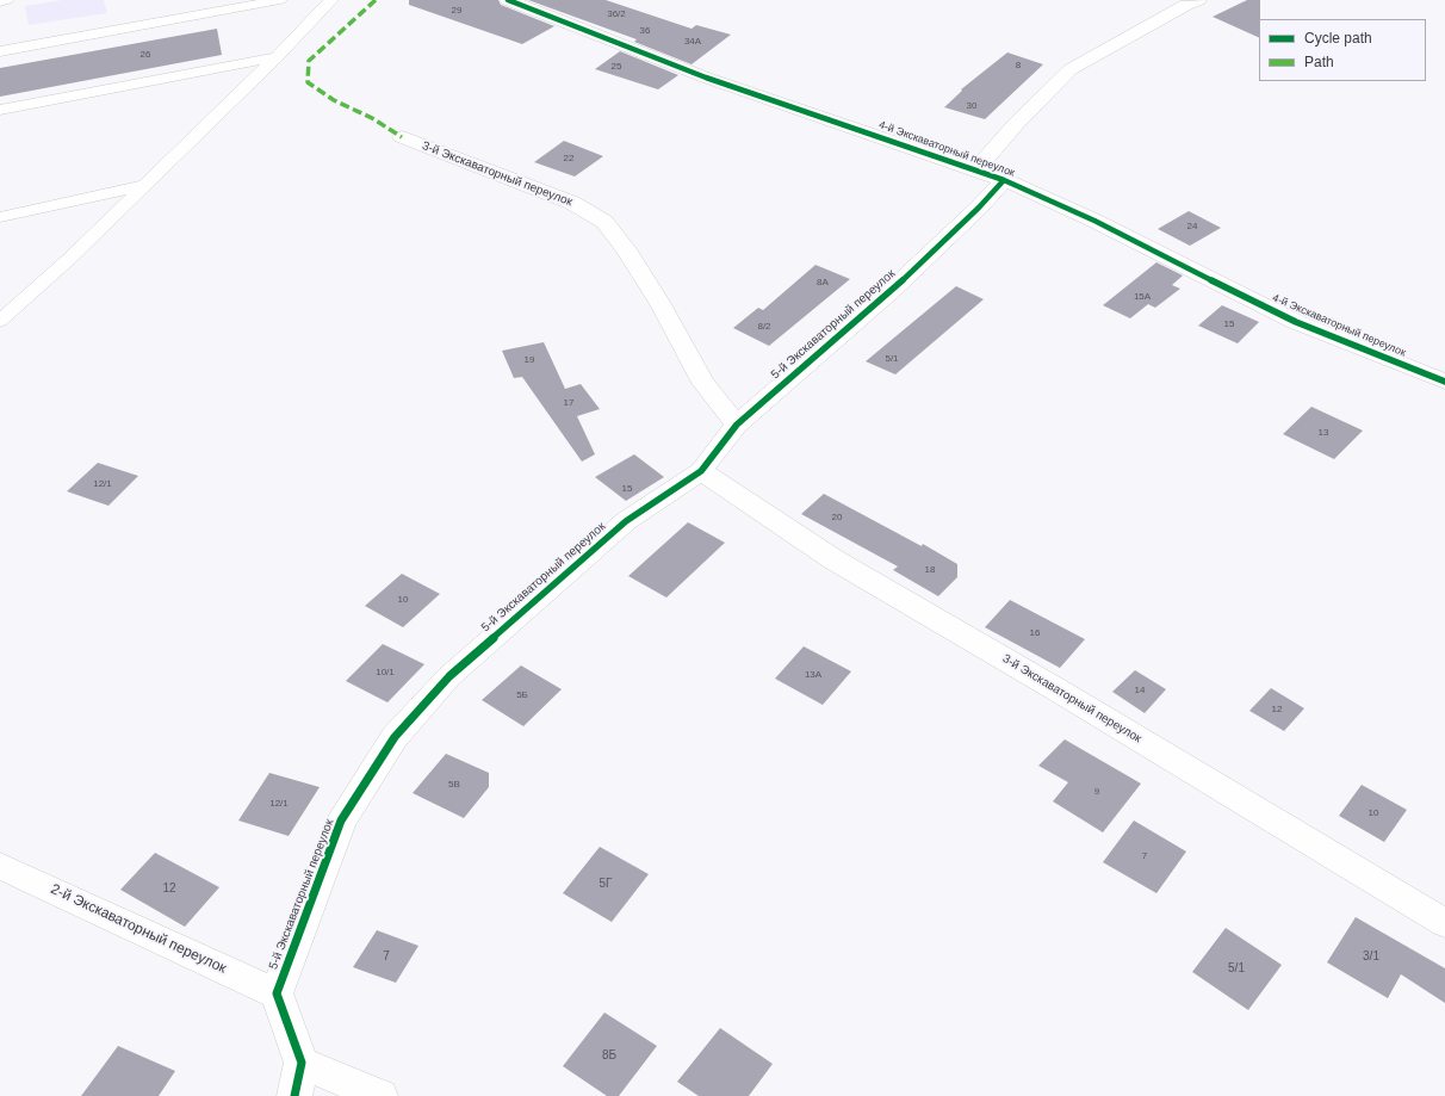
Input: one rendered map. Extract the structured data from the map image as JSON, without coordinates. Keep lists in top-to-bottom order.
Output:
{
  "streets": {
    "street": [
      "4-й Экскаваторный переулок",
      "3-й Экскаваторный переулок",
      "5-й Экскаваторный переулок",
      "2-й Экскаваторный переулок"
    ]
  },
  "crossings": [
    ["4-й Экскаваторный переулок", "5-й Экскаваторный переулок"],
    ["3-й Экскаваторный переулок", "5-й Экскаваторный переулок"],
    ["5-й Экскаваторный переулок", "2-й Экскаваторный переулок"]
  ],
  "house_numbers": [
    "29",
    "36/2",
    "36",
    "34А",
    "26",
    "8",
    "25",
    "30",
    "22",
    "24",
    "8А",
    "15А",
    "15",
    "8/2",
    "5/1",
    "19",
    "17",
    "13",
    "12/1",
    "15",
    "20",
    "18",
    "10",
    "16",
    "10/1",
    "13А",
    "14",
    "5Б",
    "12",
    "5В",
    "9",
    "12/1",
    "10",
    "7",
    "5Г",
    "12",
    "7",
    "3/1",
    "5/1",
    "8Б"
  ],
  "legend": ["Cycle path", "Path"]
}
